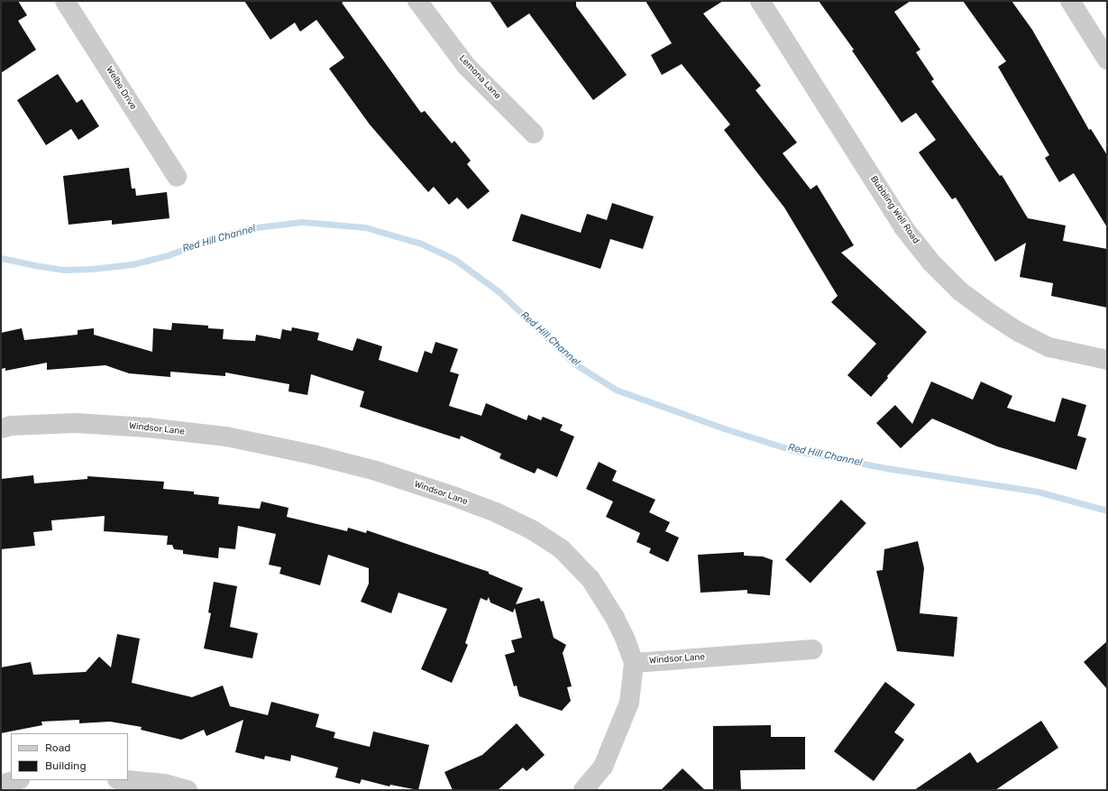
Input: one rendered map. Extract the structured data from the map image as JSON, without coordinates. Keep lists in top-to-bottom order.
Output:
{
  "streets": {
    "street": [
      "Lemona Lane",
      "Welbe Drive",
      "Bubbling Well Road",
      "Windsor Lane"
    ]
  },
  "water": ["Red Hill Channel"],
  "legend": ["Road", "Building"]
}
